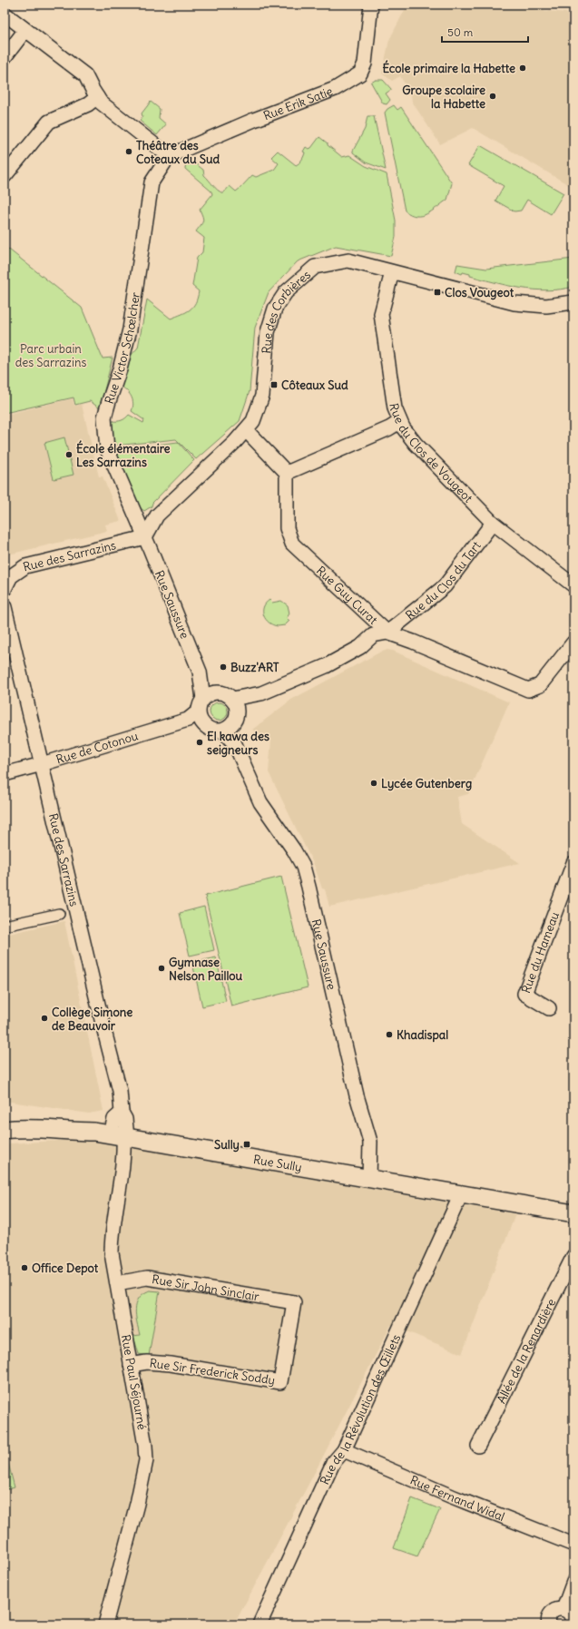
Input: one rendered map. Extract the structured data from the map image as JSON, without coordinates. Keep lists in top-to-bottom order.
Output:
{
  "streets": {
    "street": [
      "Rue Erik Satie",
      "Rue des Corbières",
      "Rue Victor Schœlcher",
      "Rue du Clos de Vougeot",
      "Rue des Sarrazins",
      "Rue du Clos du Tart",
      "Rue Guy Curat",
      "Rue Saussure",
      "Rue de Cotonou",
      "Rue du Hameau",
      "Rue Sully",
      "Rue Sir John Sinclair",
      "Allée de la Renardière",
      "Rue Sir Frederick Soddy",
      "Rue Paul Séjourné",
      "Rue de la Révolution des Œillets",
      "Rue Fernand Widal"
    ]
  },
  "crossings": [
    ["Rue Erik Satie", "Rue Victor Schœlcher"],
    ["Rue des Corbières", "Rue Victor Schœlcher"],
    ["Rue des Corbières", "Rue du Clos de Vougeot"],
    ["Rue des Corbières", "Rue des Sarrazins"],
    ["Rue des Corbières", "Rue Saussure"],
    ["Rue Victor Schœlcher", "Rue des Sarrazins"],
    ["Rue Victor Schœlcher", "Rue Saussure"],
    ["Rue du Clos de Vougeot", "Rue du Clos du Tart"],
    ["Rue des Sarrazins", "Rue Saussure"],
    ["Rue des Sarrazins", "Rue de Cotonou"],
    ["Rue des Sarrazins", "Rue Sully"],
    ["Rue des Sarrazins", "Rue Paul Séjourné"],
    ["Rue du Clos du Tart", "Rue Guy Curat"],
    ["Rue Saussure", "Rue de Cotonou"],
    ["Rue Saussure", "Rue Sully"],
    ["Rue Sully", "Rue Paul Séjourné"],
    ["Rue Sully", "Rue de la Révolution des Œillets"],
    ["Rue Sir John Sinclair", "Rue Sir Frederick Soddy"],
    ["Rue Sir John Sinclair", "Rue Paul Séjourné"],
    ["Rue Sir Frederick Soddy", "Rue Paul Séjourné"],
    ["Rue de la Révolution des Œillets", "Rue Fernand Widal"]
  ],
  "parks": ["Parc urbain des Sarrazins"],
  "places": {
    "other": [
      "École primaire la Habette",
      "Groupe scolaire la Habette",
      "Théâtre des Coteaux du Sud",
      "École élémentaire Les Sarrazins",
      "Buzz'ART",
      "El kawa des seigneurs",
      "Lycée Gutenberg",
      "Gymnase Nelson Paillou",
      "Collège Simone de Beauvoir",
      "Khadispal",
      "Office Depot"
    ],
    "transit": ["Clos Vougeot", "Côteaux Sud", "Sully"]
  },
  "scale_bar": "50 m"
}
